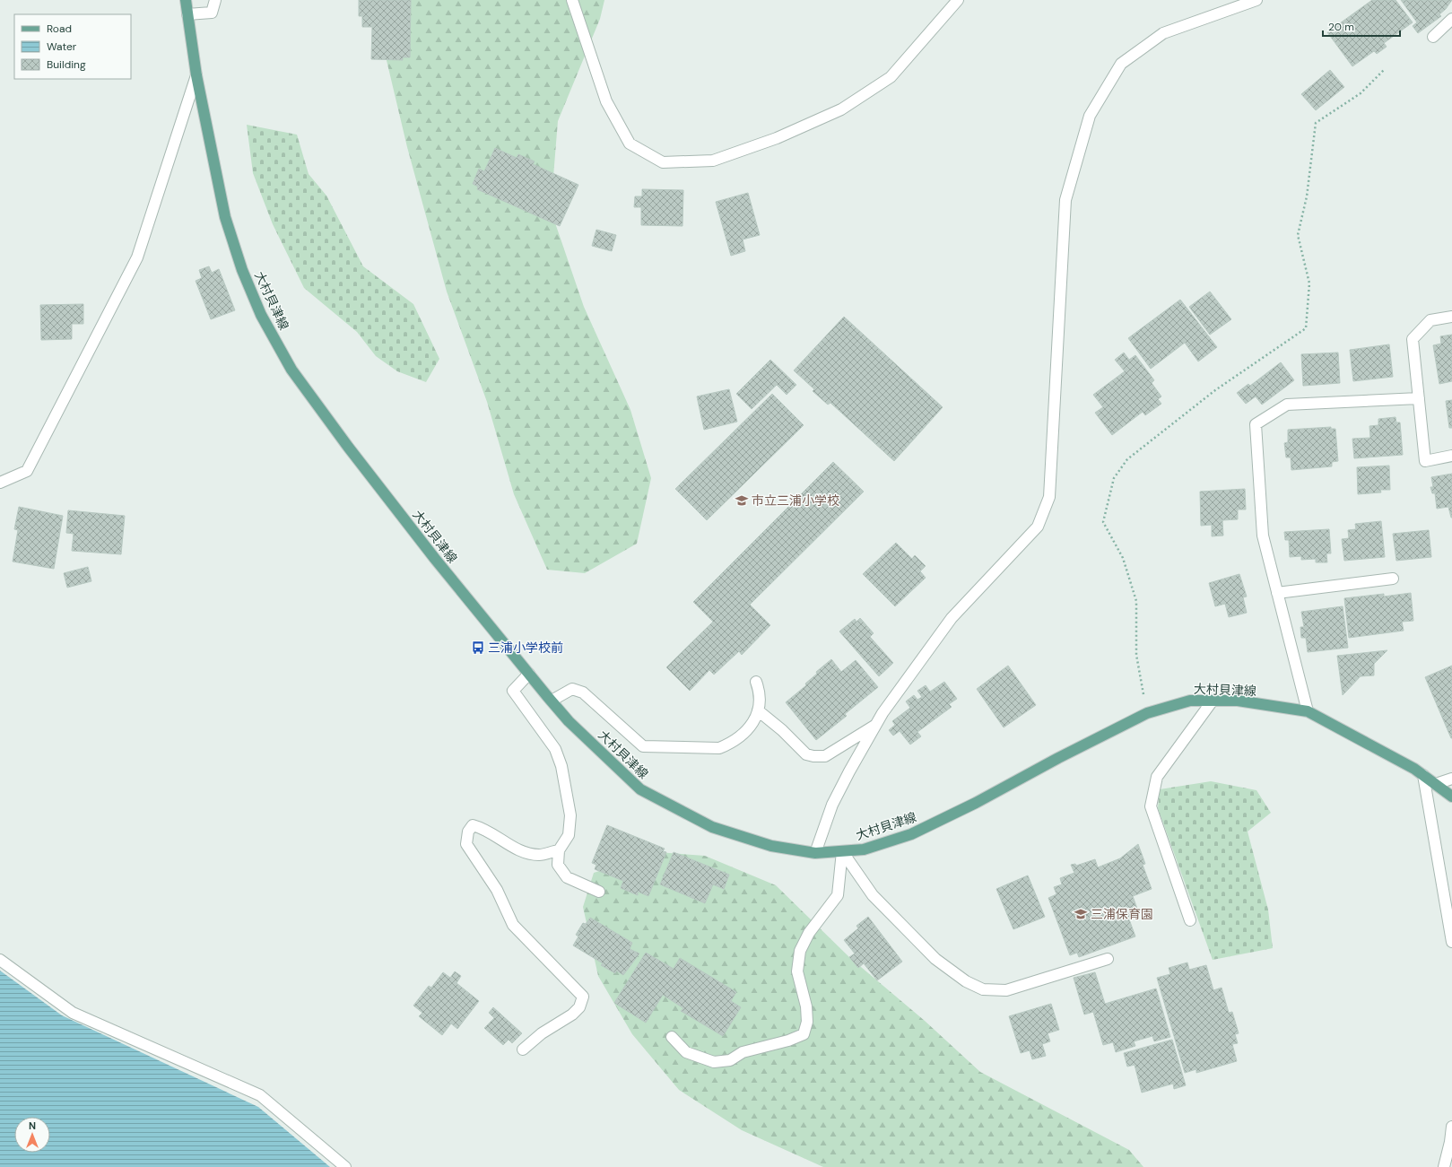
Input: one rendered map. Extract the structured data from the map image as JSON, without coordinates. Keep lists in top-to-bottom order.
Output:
{
  "streets": {
    "main road": ["大村貝津線"]
  },
  "places": {
    "school or university": ["市立三浦小学校", "三浦保育園"],
    "bus stop": ["三浦小学校前"]
  },
  "legend": ["Road", "Water", "Building"],
  "scale_bar": "20 m",
  "north": "top"
}
